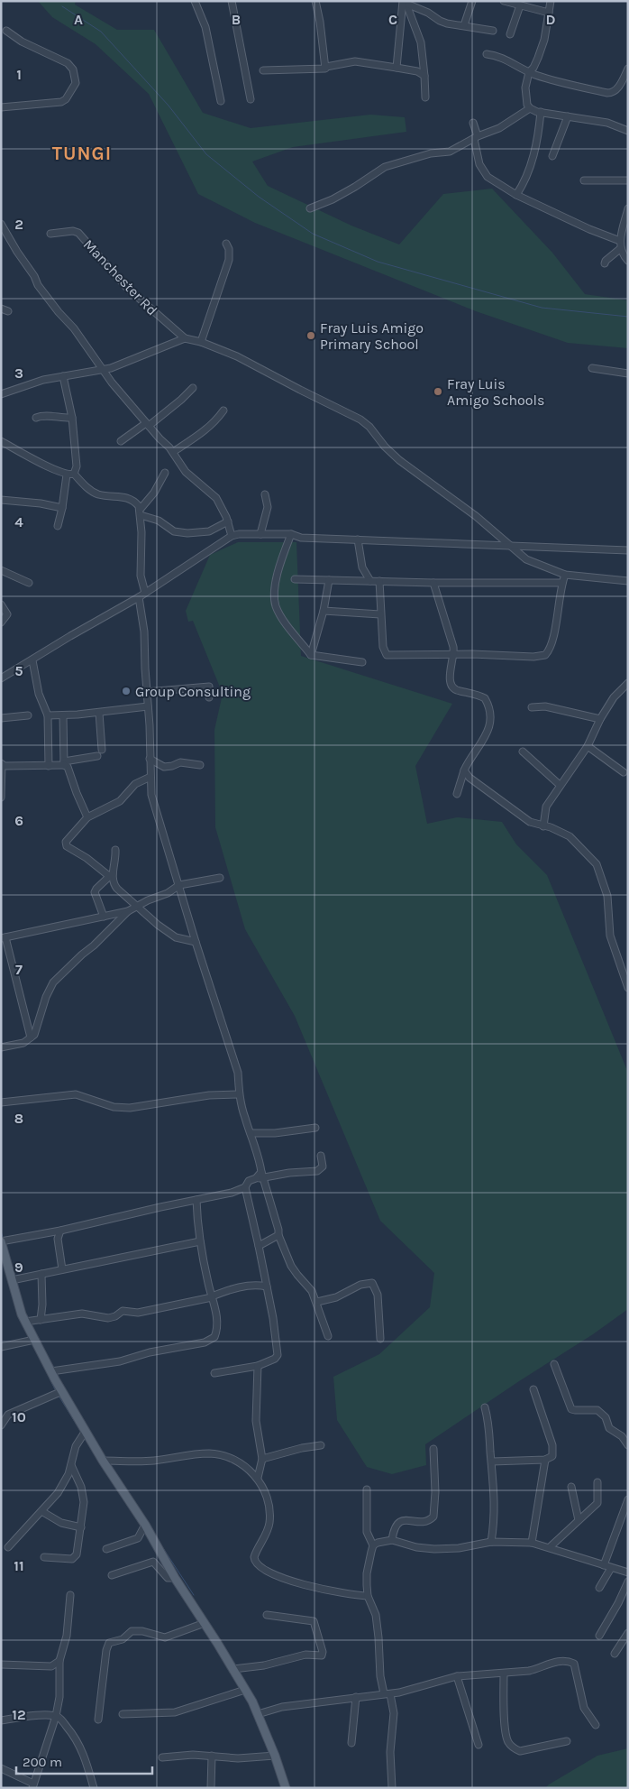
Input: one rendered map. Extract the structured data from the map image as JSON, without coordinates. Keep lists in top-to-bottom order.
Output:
{
  "streets": {
    "street": ["Manchester Rd"]
  },
  "districts": ["TUNGI"],
  "places": ["Fray Luis Amigo Primary School", "Fray Luis Amigo Schools", "Group Consulting"],
  "scale_bar": "200 m",
  "grid": {
    "columns": [
      "A",
      "B",
      "C",
      "D"
    ],
    "rows": [
      "1",
      "2",
      "3",
      "4",
      "5",
      "6",
      "7",
      "8",
      "9",
      "10",
      "11",
      "12"
    ]
  }
}
